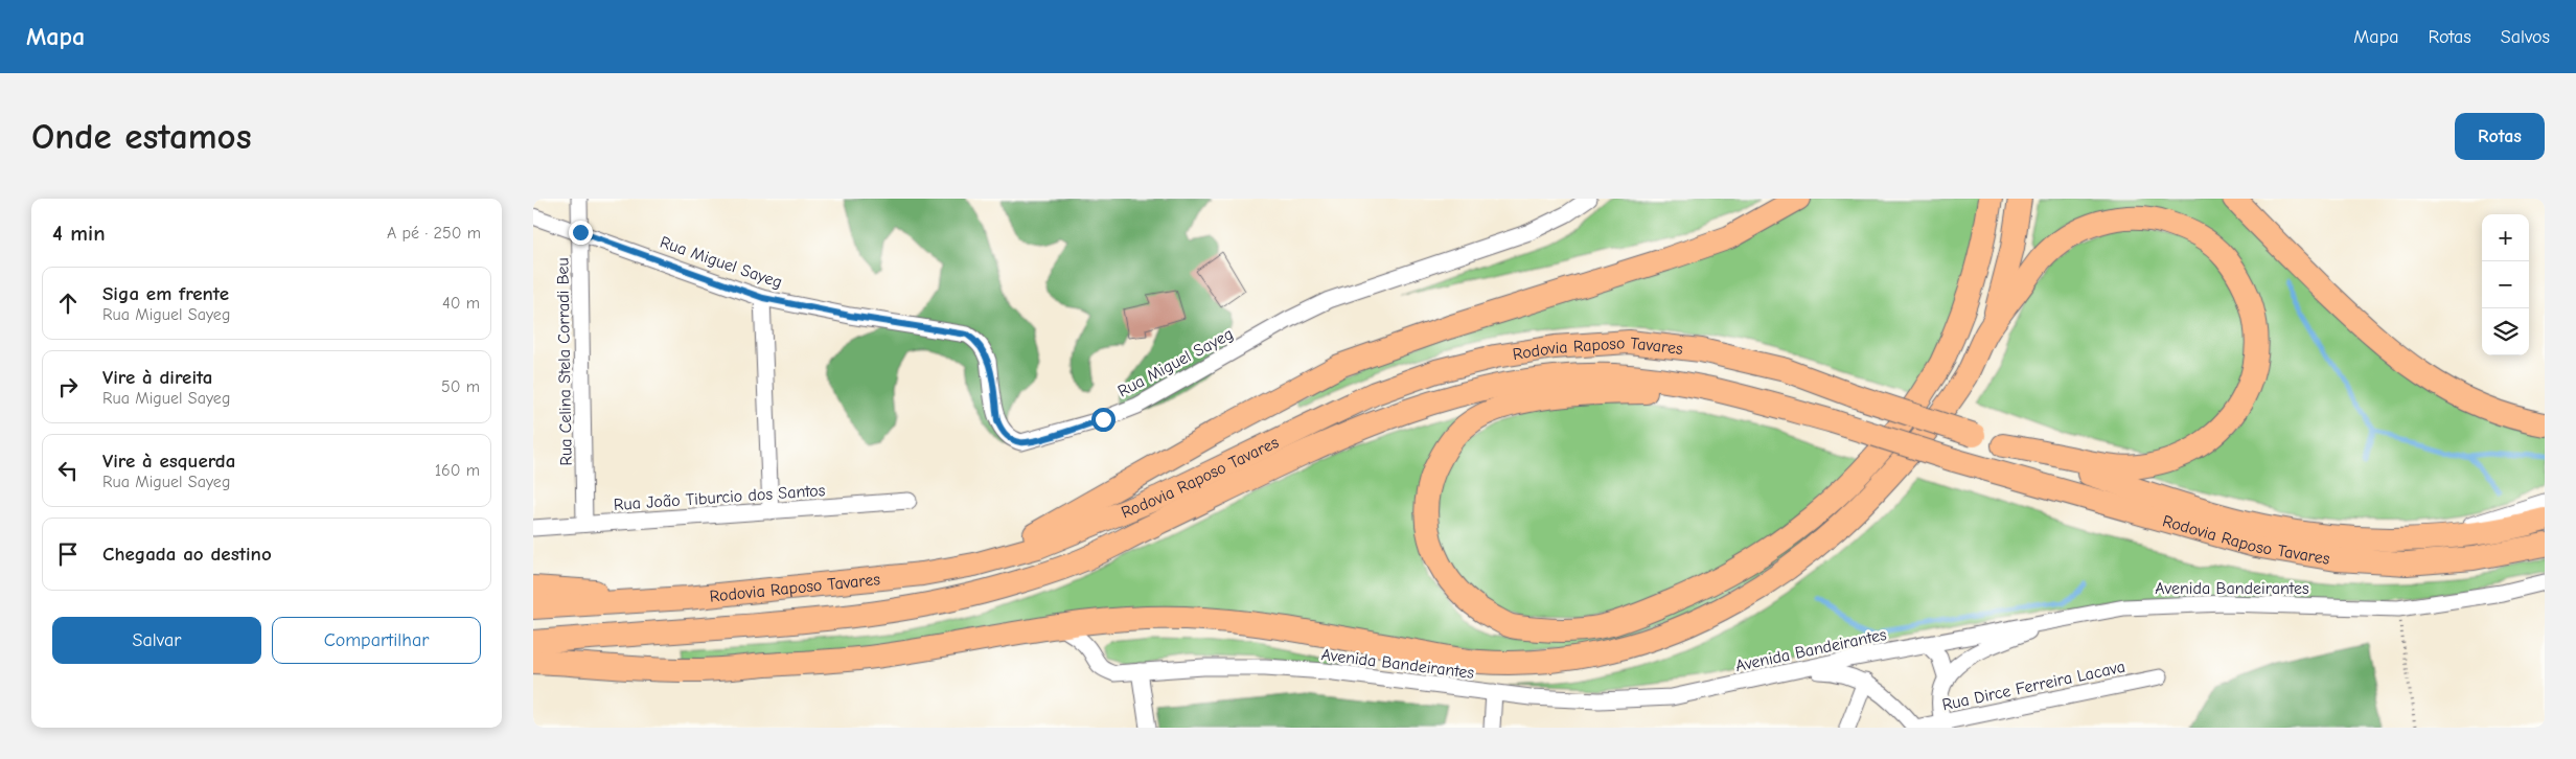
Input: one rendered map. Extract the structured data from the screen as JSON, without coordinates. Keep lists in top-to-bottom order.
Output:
{
  "streets": {
    "highway": ["Rodovia Raposo Tavares"],
    "street": [
      "Rua Miguel Sayeg",
      "Rua Celina Stela Corradi Beu",
      "Rua João Tiburcio dos Santos",
      "Avenida Bandeirantes",
      "Rua Dirce Ferreira Lacava"
    ]
  },
  "crossings": [
    ["Rua Miguel Sayeg", "Rua Celina Stela Corradi Beu"],
    ["Rua Celina Stela Corradi Beu", "Rua João Tiburcio dos Santos"]
  ],
  "page": {
    "header": "Mapa",
    "nav": ["Mapa", "Rotas", "Salvos"],
    "buttons": [
      "Rotas",
      ["Salvar", "Compartilhar"]
    ],
    "title": "Onde estamos",
    "heading": ["4 min", "A pé · 250 m"],
    "map_buttons": ["+", "−"],
    "list": [
      ["Siga em frente", "Rua Miguel Sayeg", "40 m"],
      ["Vire à direita", "Rua Miguel Sayeg", "50 m"],
      ["Vire à esquerda", "Rua Miguel Sayeg", "160 m"],
      "Chegada ao destino"
    ]
  }
}
